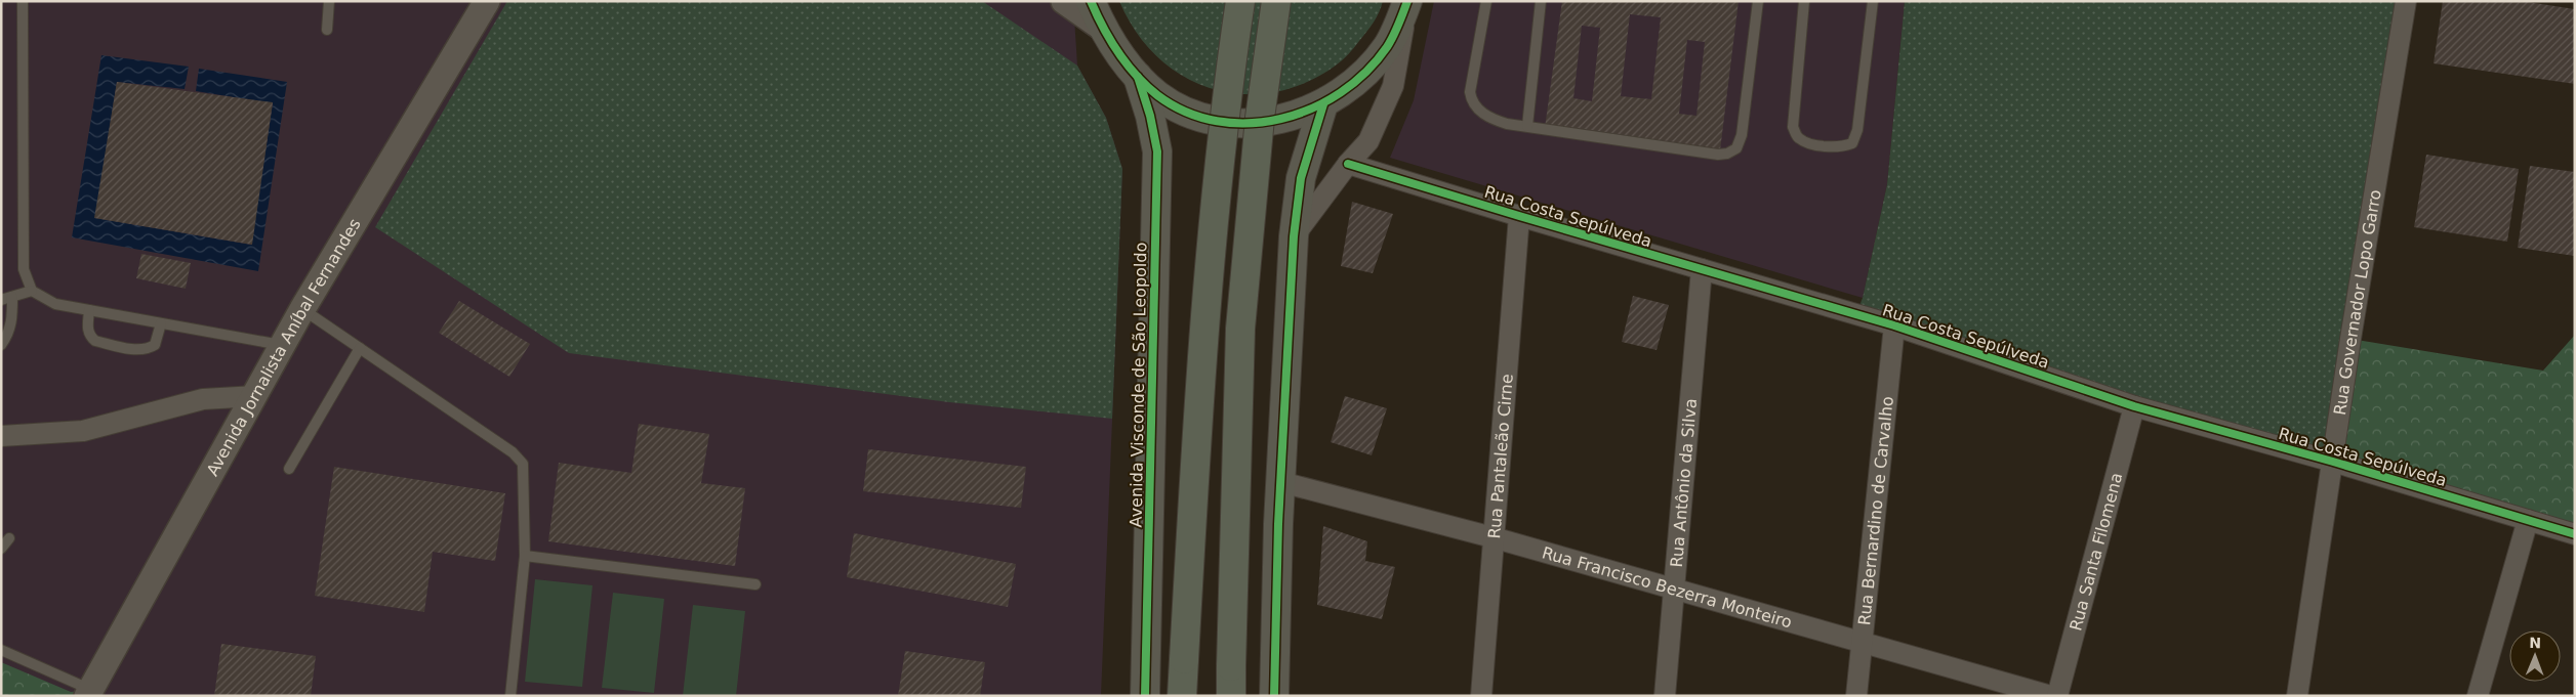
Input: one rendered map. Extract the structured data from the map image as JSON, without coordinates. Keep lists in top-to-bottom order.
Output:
{
  "streets": {
    "main road": ["Avenida Visconde de São Leopoldo"],
    "street": [
      "Rua Costa Sepúlveda",
      "Rua Governador Lopo Garro",
      "Avenida Jornalista Aníbal Fernandes",
      "Rua Pantaleão Cirne",
      "Rua Antônio da Silva",
      "Rua Bernardino de Carvalho",
      "Rua Santa Filomena",
      "Rua Francisco Bezerra Monteiro"
    ]
  },
  "crossings": [
    ["Rua Costa Sepúlveda", "Rua Governador Lopo Garro"],
    ["Rua Costa Sepúlveda", "Rua Pantaleão Cirne"],
    ["Rua Costa Sepúlveda", "Rua Antônio da Silva"],
    ["Rua Costa Sepúlveda", "Rua Bernardino de Carvalho"],
    ["Rua Costa Sepúlveda", "Rua Santa Filomena"],
    ["Rua Pantaleão Cirne", "Rua Francisco Bezerra Monteiro"],
    ["Rua Antônio da Silva", "Rua Francisco Bezerra Monteiro"],
    ["Rua Bernardino de Carvalho", "Rua Francisco Bezerra Monteiro"]
  ],
  "north": "top"
}
